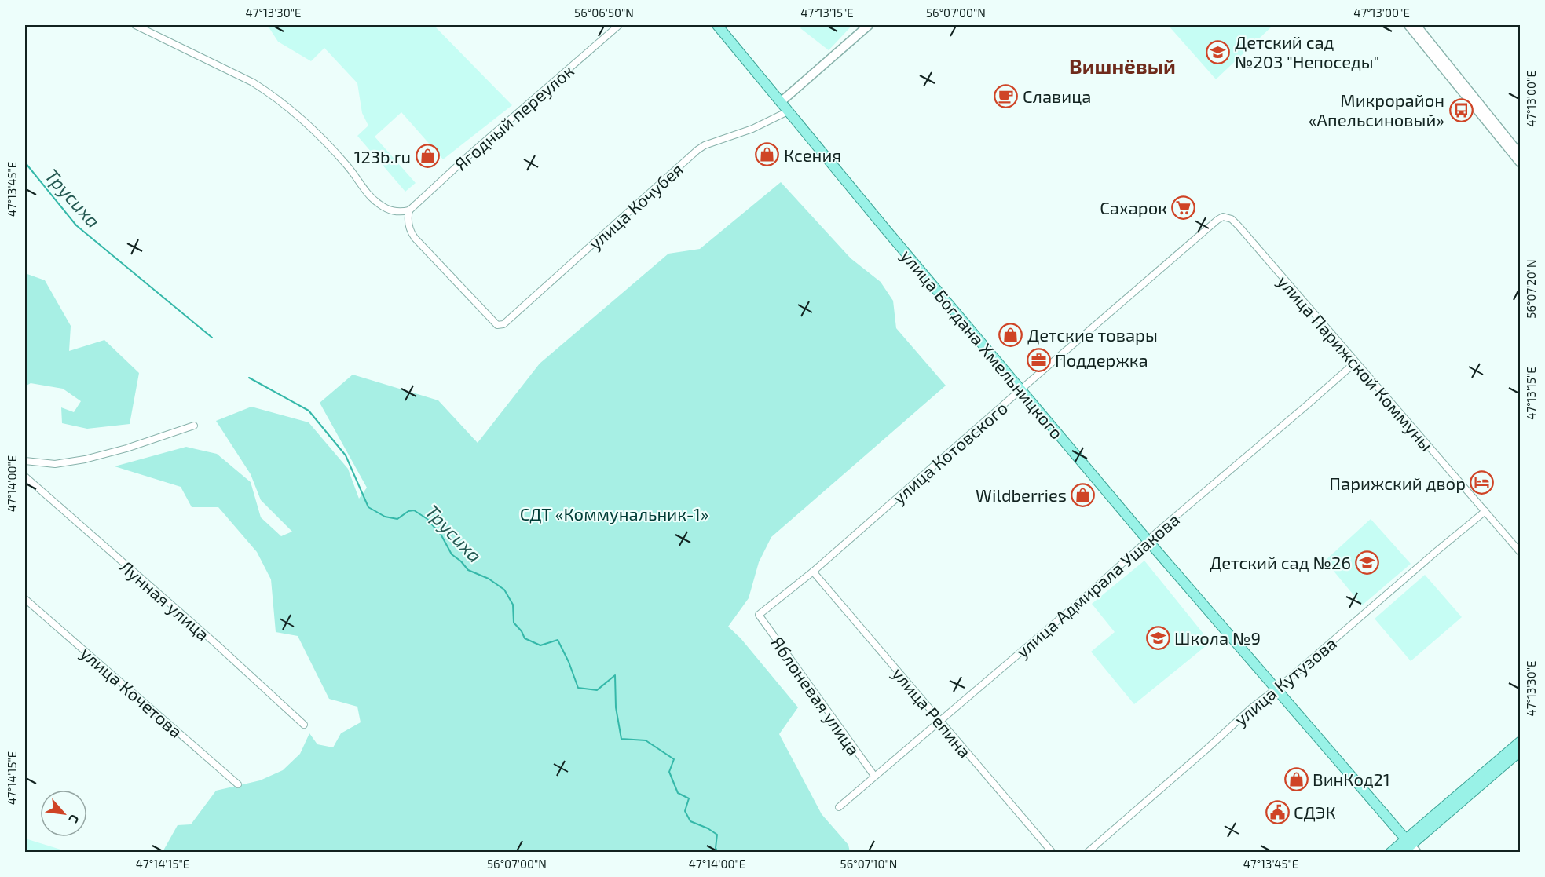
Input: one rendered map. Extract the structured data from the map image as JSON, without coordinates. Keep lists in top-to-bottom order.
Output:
{
  "streets": {
    "main road": ["улица Богдана Хмельницкого"],
    "street": [
      "Ягодный переулок",
      "улица Кочубея",
      "улица Парижской Коммуны",
      "улица Котовского",
      "улица Адмирала Ушакова",
      "Лунная улица",
      "улица Кутузова",
      "улица Кочетова",
      "Яблоневая улица",
      "улица Репина"
    ]
  },
  "crossings": [
    ["Ягодный переулок", "улица Кочубея"],
    ["улица Кочубея", "улица Богдана Хмельницкого"],
    ["улица Богдана Хмельницкого", "улица Котовского"],
    ["улица Богдана Хмельницкого", "улица Адмирала Ушакова"],
    ["улица Богдана Хмельницкого", "улица Кутузова"],
    ["улица Парижской Коммуны", "улица Котовского"],
    ["улица Парижской Коммуны", "улица Адмирала Ушакова"],
    ["улица Парижской Коммуны", "улица Кутузова"],
    ["улица Котовского", "Яблоневая улица"],
    ["улица Котовского", "улица Репина"],
    ["улица Адмирала Ушакова", "Яблоневая улица"],
    ["улица Адмирала Ушакова", "улица Репина"]
  ],
  "districts": ["Вишнёвый"],
  "water": ["Трусиха"],
  "parks": ["СДТ «Коммунальник-1»"],
  "places": {
    "school or university": ["Детский сад №203 \"Непоседы\"", "Детский сад №26", "Школа №9"],
    "cafe": ["Славица"],
    "bus stop": ["Микрорайон «Апельсиновый»"],
    "shop": [
      "Ксения",
      "123b.ru",
      "Детские товары",
      "Wildberries",
      "ВинКод21"
    ],
    "supermarket": ["Сахарок"],
    "office": ["Поддержка"],
    "hotel": ["Парижский двор"],
    "public building": ["СДЭК"]
  },
  "north": "bottom right",
  "coordinates": [
    "47°13'30\"E",
    "56°06'50\"N",
    "47°13'15\"E",
    "56°07'00\"N",
    "47°13'00\"E",
    "47°13'45\"E",
    "56°07'20\"N",
    "47°14'00\"E",
    "47°14'15\"E",
    "56°07'10\"N"
  ]
}
